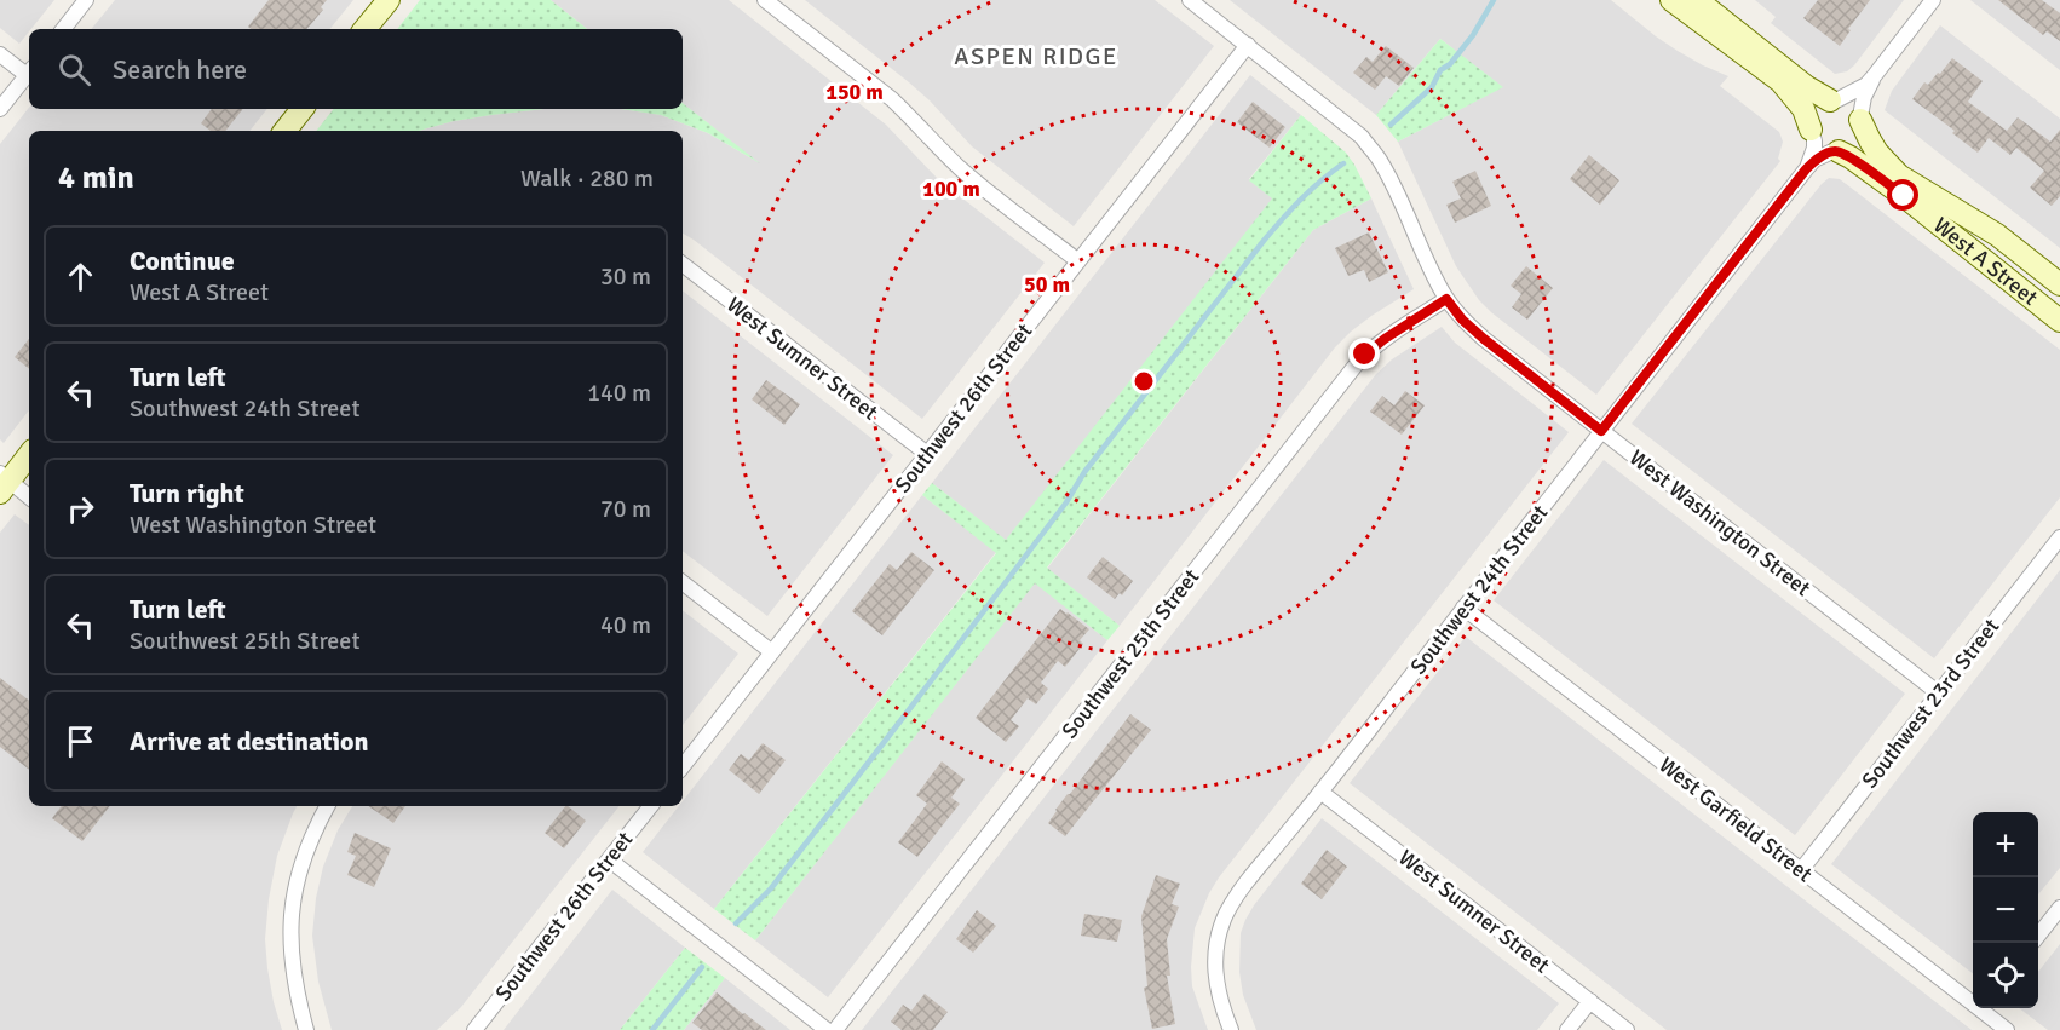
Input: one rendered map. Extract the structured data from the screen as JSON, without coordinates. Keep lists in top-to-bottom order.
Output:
{
  "streets": {
    "main road": ["West A Street"],
    "street": [
      "West Sumner Street",
      "Southwest 26th Street",
      "West Washington Street",
      "Southwest 24th Street",
      "Southwest 25th Street",
      "Southwest 23rd Street",
      "West Garfield Street"
    ]
  },
  "crossings": [
    ["West A Street", "Southwest 24th Street"],
    ["West Sumner Street", "Southwest 26th Street"],
    ["West Sumner Street", "Southwest 24th Street"],
    ["Southwest 26th Street", "West Washington Street"],
    ["West Washington Street", "Southwest 24th Street"],
    ["West Washington Street", "Southwest 25th Street"],
    ["West Washington Street", "Southwest 23rd Street"],
    ["Southwest 24th Street", "West Garfield Street"],
    ["Southwest 23rd Street", "West Garfield Street"]
  ],
  "districts": ["ASPEN RIDGE"],
  "page": {
    "search": "Search here",
    "heading": ["4 min", "Walk · 280 m"],
    "list": [
      ["Continue", "West A Street", "30 m"],
      ["Turn left", "Southwest 24th Street", "140 m"],
      ["Turn right", "West Washington Street", "70 m"],
      ["Turn left", "Southwest 25th Street", "40 m"],
      "Arrive at destination"
    ],
    "map_buttons": ["+", "−"]
  },
  "rings": ["150 m", "100 m", "50 m"]
}
